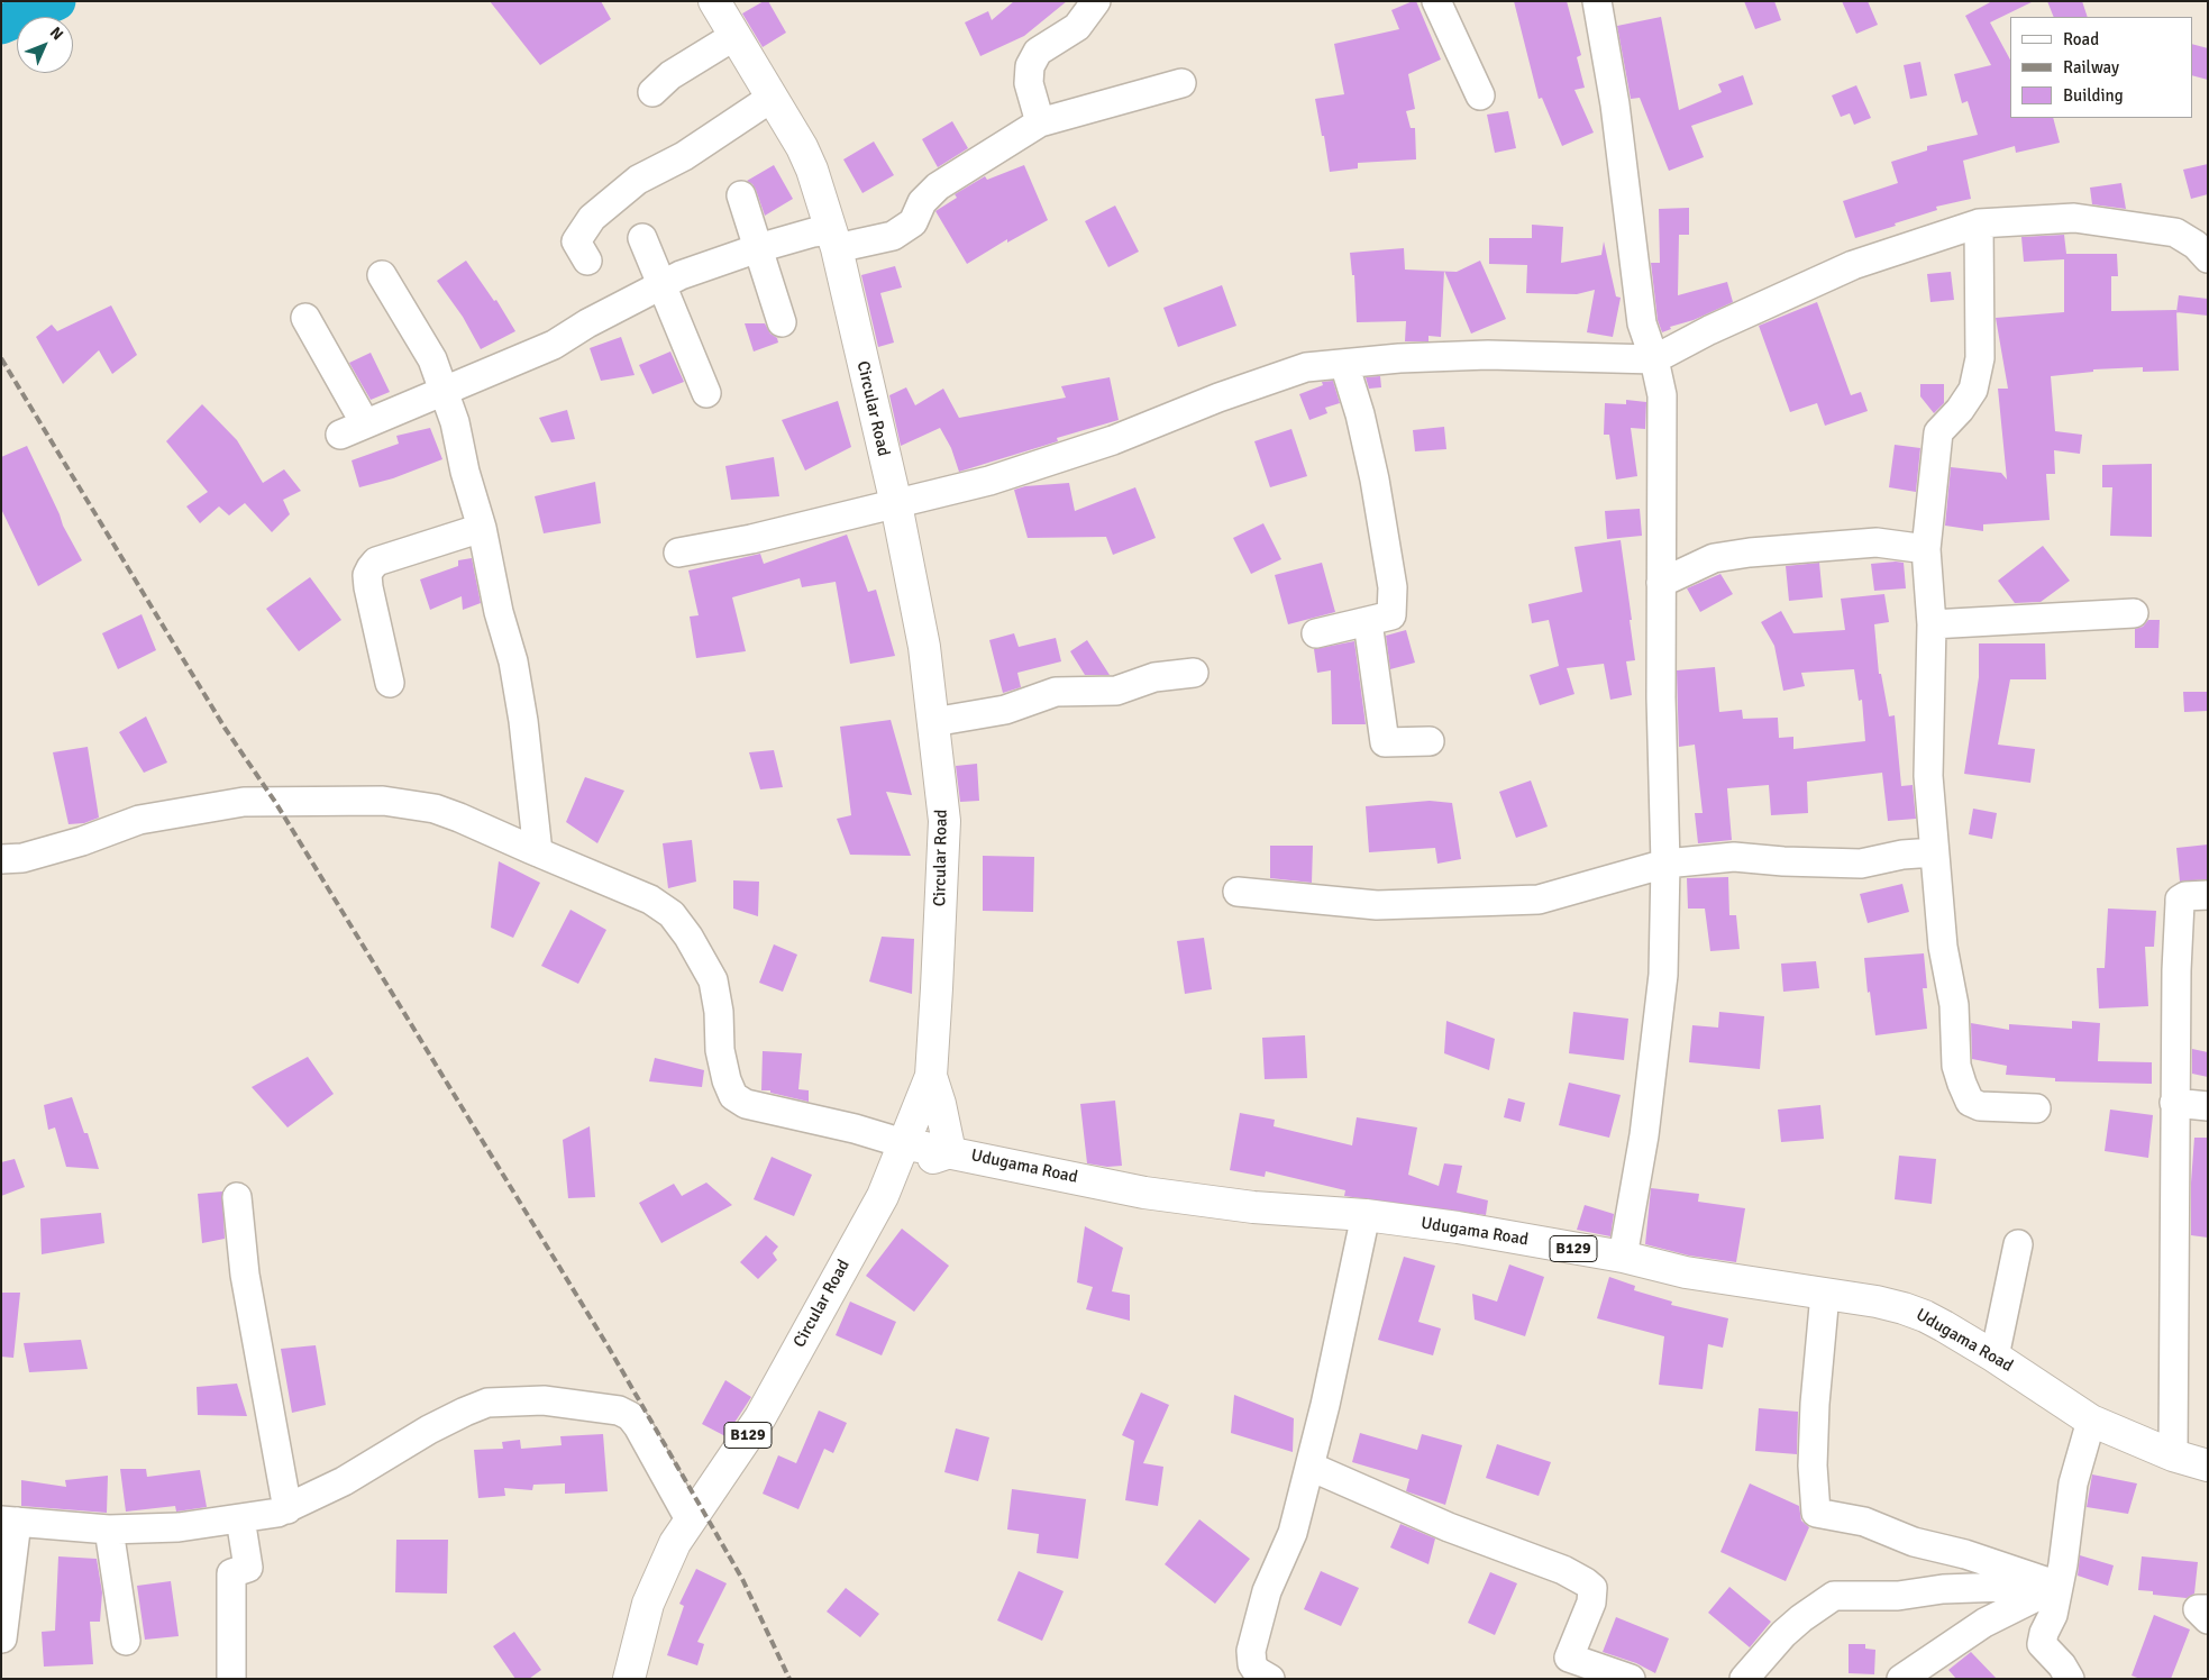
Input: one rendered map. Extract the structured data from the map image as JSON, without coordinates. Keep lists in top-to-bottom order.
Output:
{
  "streets": {
    "main road": ["Circular Road", "Udugama Road", "B129"]
  },
  "crossings": [
    ["Circular Road", "Udugama Road"]
  ],
  "legend": ["Road", "Railway", "Building"],
  "north": "top right"
}
